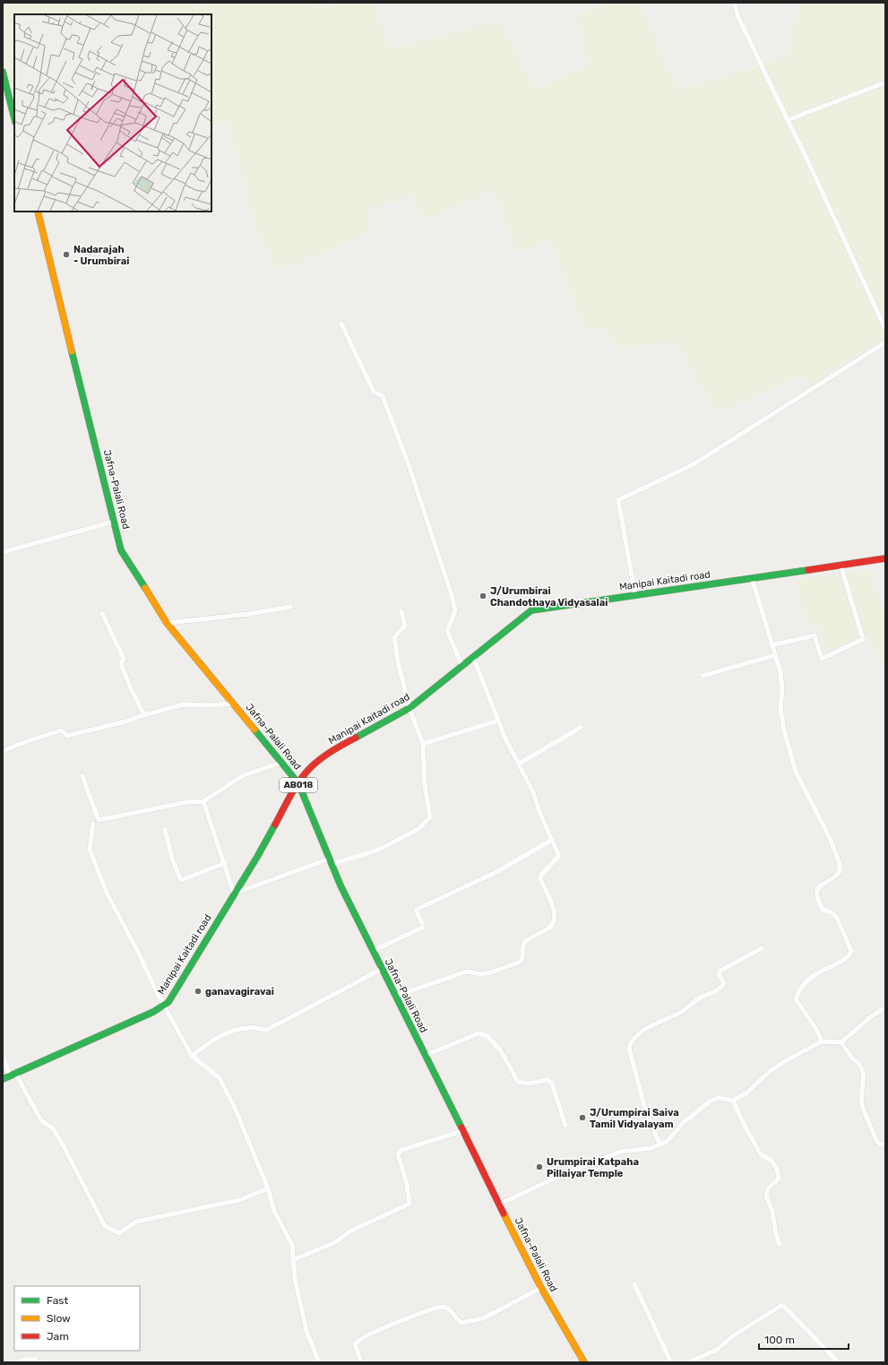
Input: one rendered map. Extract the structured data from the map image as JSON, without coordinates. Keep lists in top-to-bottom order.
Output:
{
  "streets": {
    "main road": ["Jafna-Palali Road", "Manipai Kaitadi road", "AB018"]
  },
  "crossings": [
    ["Jafna-Palali Road", "Manipai Kaitadi road"]
  ],
  "places": [
    "Nadarajah - Urumbirai",
    "J/Urumbirai Chandothaya Vidyasalai",
    "ganavagiravai",
    "J/Urumpirai Saiva Tamil Vidyalayam",
    "Urumpirai Katpaha Pillaiyar Temple"
  ],
  "legend": ["Fast", "Slow", "Jam"],
  "scale_bar": "100 m"
}
